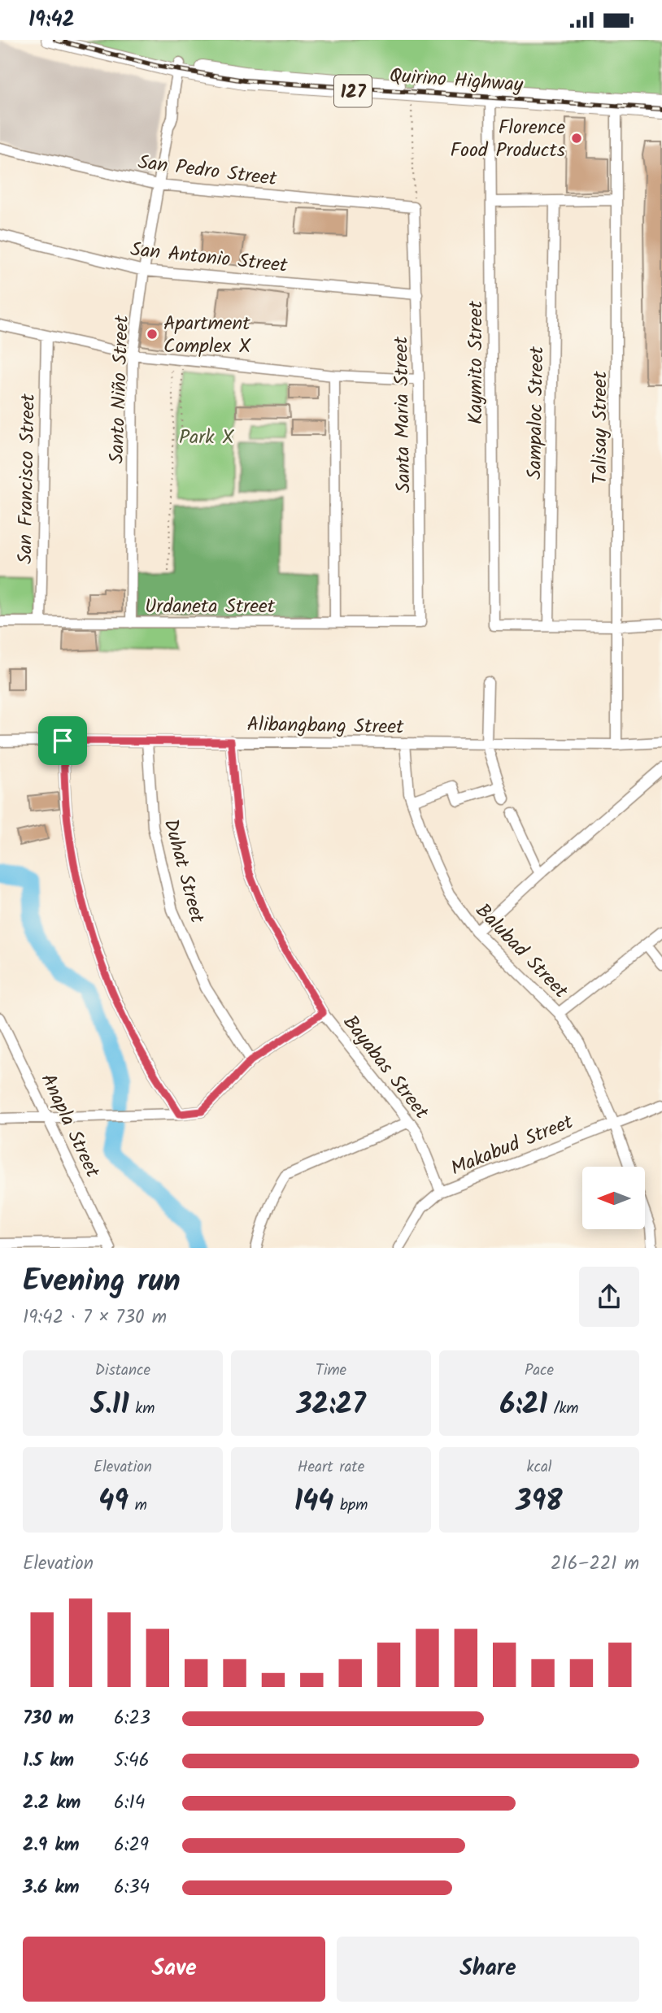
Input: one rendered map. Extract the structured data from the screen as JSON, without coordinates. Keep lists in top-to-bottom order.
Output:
{
  "streets": {
    "main road": ["Quirino Highway", "127"],
    "street": [
      "San Pedro Street",
      "San Antonio Street",
      "Kaymito Street",
      "Santo Niño Street",
      "Sampaloc Street",
      "Santa Maria Street",
      "Talisay Street",
      "San Francisco Street",
      "Urdaneta Street",
      "Alibangbang Street",
      "Duhat Street",
      "Balubad Street",
      "Bayabas Street",
      "Anapla Street",
      "Makabud Street"
    ]
  },
  "crossings": [
    ["Quirino Highway", "Kaymito Street"],
    ["Quirino Highway", "Santo Niño Street"],
    ["Quirino Highway", "Talisay Street"],
    ["San Pedro Street", "Santo Niño Street"],
    ["San Pedro Street", "Santa Maria Street"],
    ["San Antonio Street", "Santo Niño Street"],
    ["San Antonio Street", "Santa Maria Street"],
    ["Kaymito Street", "Sampaloc Street"],
    ["Santo Niño Street", "Urdaneta Street"],
    ["Santa Maria Street", "Urdaneta Street"],
    ["Talisay Street", "Alibangbang Street"],
    ["San Francisco Street", "Urdaneta Street"],
    ["Alibangbang Street", "Duhat Street"],
    ["Alibangbang Street", "Balubad Street"],
    ["Alibangbang Street", "Bayabas Street"],
    ["Balubad Street", "Makabud Street"],
    ["Bayabas Street", "Makabud Street"]
  ],
  "parks": ["Park X"],
  "places": ["Florence Food Products", "Apartment Complex X"],
  "north": "left",
  "page": {
    "status": "19:42",
    "heading": ["Evening run", "19:42 · 7 × 730 m"],
    "stats": [
      ["Distance", "5.11 km"],
      ["Time", "32:27"],
      ["Pace", "6:21 /km"],
      ["Elevation", "49 m"],
      ["Heart rate", "144 bpm"],
      ["kcal", "398"]
    ],
    "chart": ["Elevation", "216–221 m"],
    "list": [
      {
        "name": "730 m",
        "note": "6:23"
      },
      {
        "name": "1.5 km",
        "note": "5:46"
      },
      {
        "name": "2.2 km",
        "note": "6:14"
      },
      {
        "name": "2.9 km",
        "note": "6:29"
      },
      {
        "name": "3.6 km",
        "note": "6:34"
      }
    ],
    "buttons": ["Save", "Share"]
  }
}
